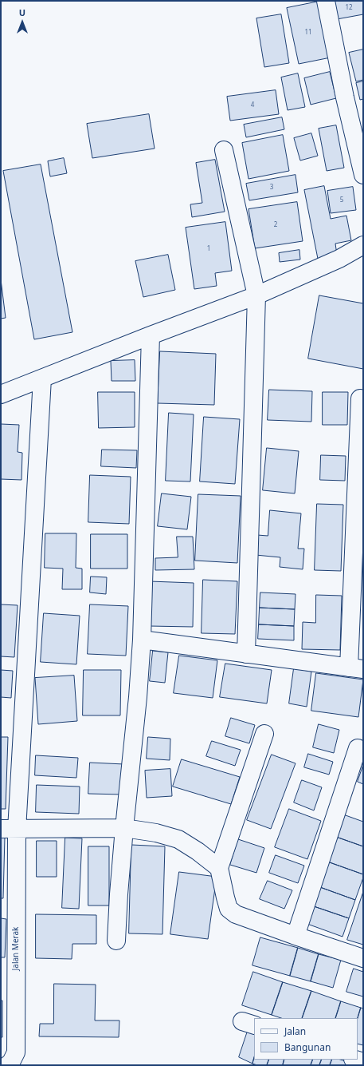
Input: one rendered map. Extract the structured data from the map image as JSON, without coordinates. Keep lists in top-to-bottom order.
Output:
{
  "streets": {
    "street": ["Jalan Merak"]
  },
  "house_numbers": [
    "12",
    "11",
    "4",
    "3",
    "5",
    "2",
    "1"
  ],
  "legend": ["Jalan", "Bangunan"],
  "north": "top"
}
